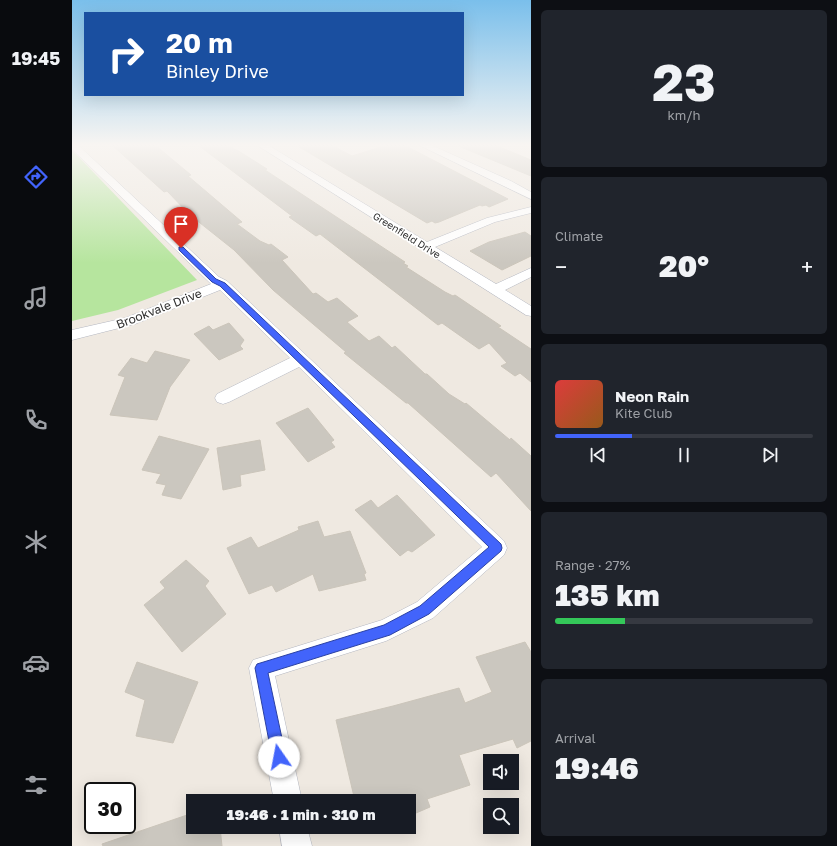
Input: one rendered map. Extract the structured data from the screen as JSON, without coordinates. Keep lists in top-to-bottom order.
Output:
{
  "streets": {
    "street": ["Greenfield Drive", "Brookvale Drive"]
  },
  "page": {
    "tabs": "19:45",
    "tile": [
      ["23", "km/h"],
      "Climate",
      ["Range · 27%", "135 km"],
      ["Arrival", "19:46"]
    ],
    "turn": ["20 m", "Binley Drive"],
    "heat": ["−", "20°", "+"],
    "song": ["Neon Rain", "Kite Club"],
    "limit": "30",
    "trip": "19:46 · 1 min · 310 m"
  }
}
